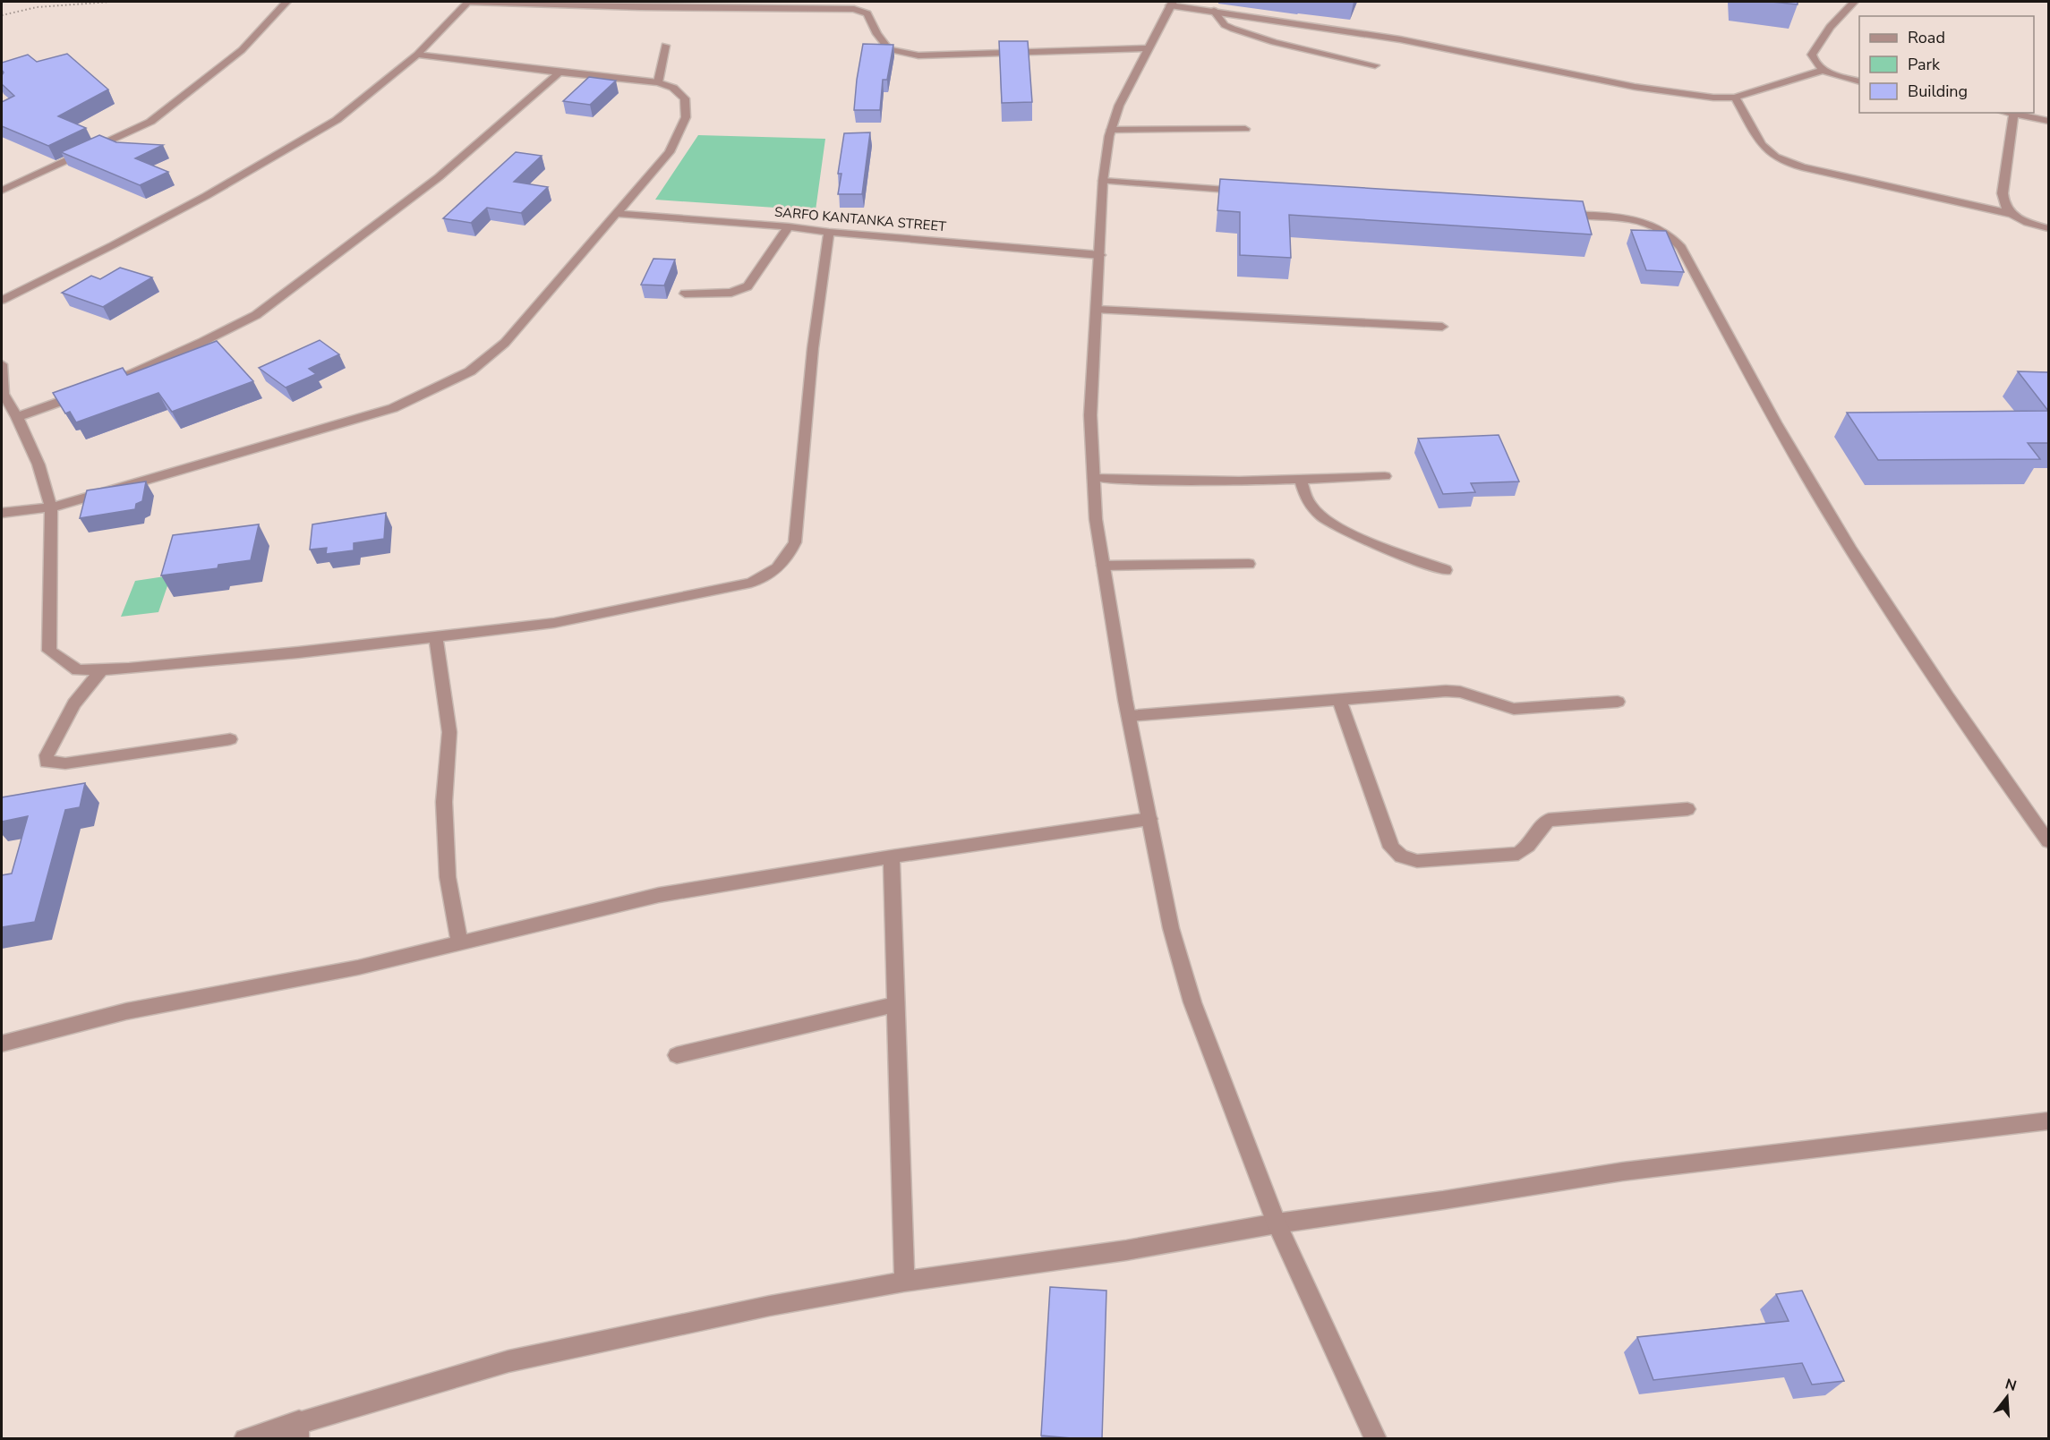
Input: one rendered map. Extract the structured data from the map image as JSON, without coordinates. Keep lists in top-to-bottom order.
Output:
{
  "streets": {
    "street": ["SARFO KANTANKA STREET"]
  },
  "legend": ["Road", "Park", "Building"],
  "north": "top"
}
